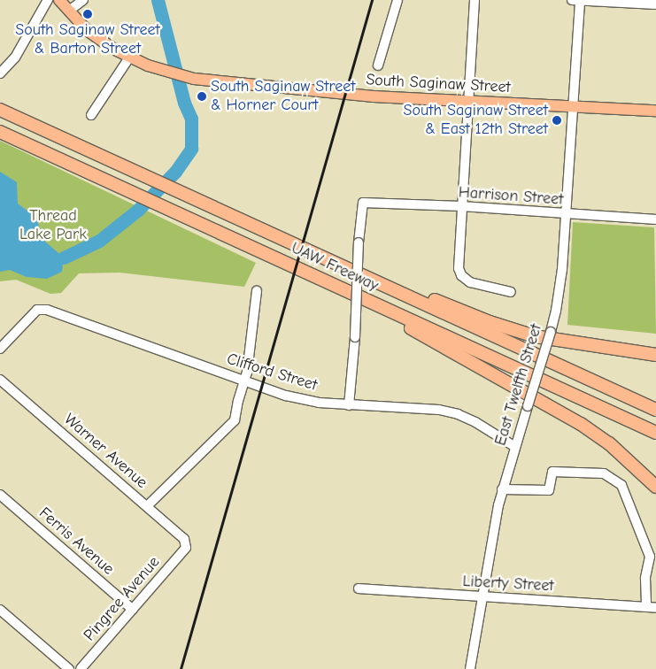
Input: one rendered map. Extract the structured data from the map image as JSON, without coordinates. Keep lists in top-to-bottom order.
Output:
{
  "streets": {
    "highway": ["UAW Freeway"],
    "main road": ["South Saginaw Street"],
    "street": [
      "Harrison Street",
      "Clifford Street",
      "East Twelfth Street",
      "Warner Avenue",
      "Ferris Avenue",
      "Liberty Street",
      "Pingree Avenue"
    ]
  },
  "crossings": [
    ["South Saginaw Street", "East Twelfth Street"],
    ["Harrison Street", "Clifford Street"],
    ["Harrison Street", "East Twelfth Street"],
    ["Clifford Street", "East Twelfth Street"],
    ["East Twelfth Street", "Liberty Street"],
    ["Warner Avenue", "Pingree Avenue"],
    ["Ferris Avenue", "Pingree Avenue"]
  ],
  "parks": ["Thread Lake Park"],
  "places": ["South Saginaw Street & Barton Street", "South Saginaw Street & Horner Court", "South Saginaw Street & East 12th Street"]
}
